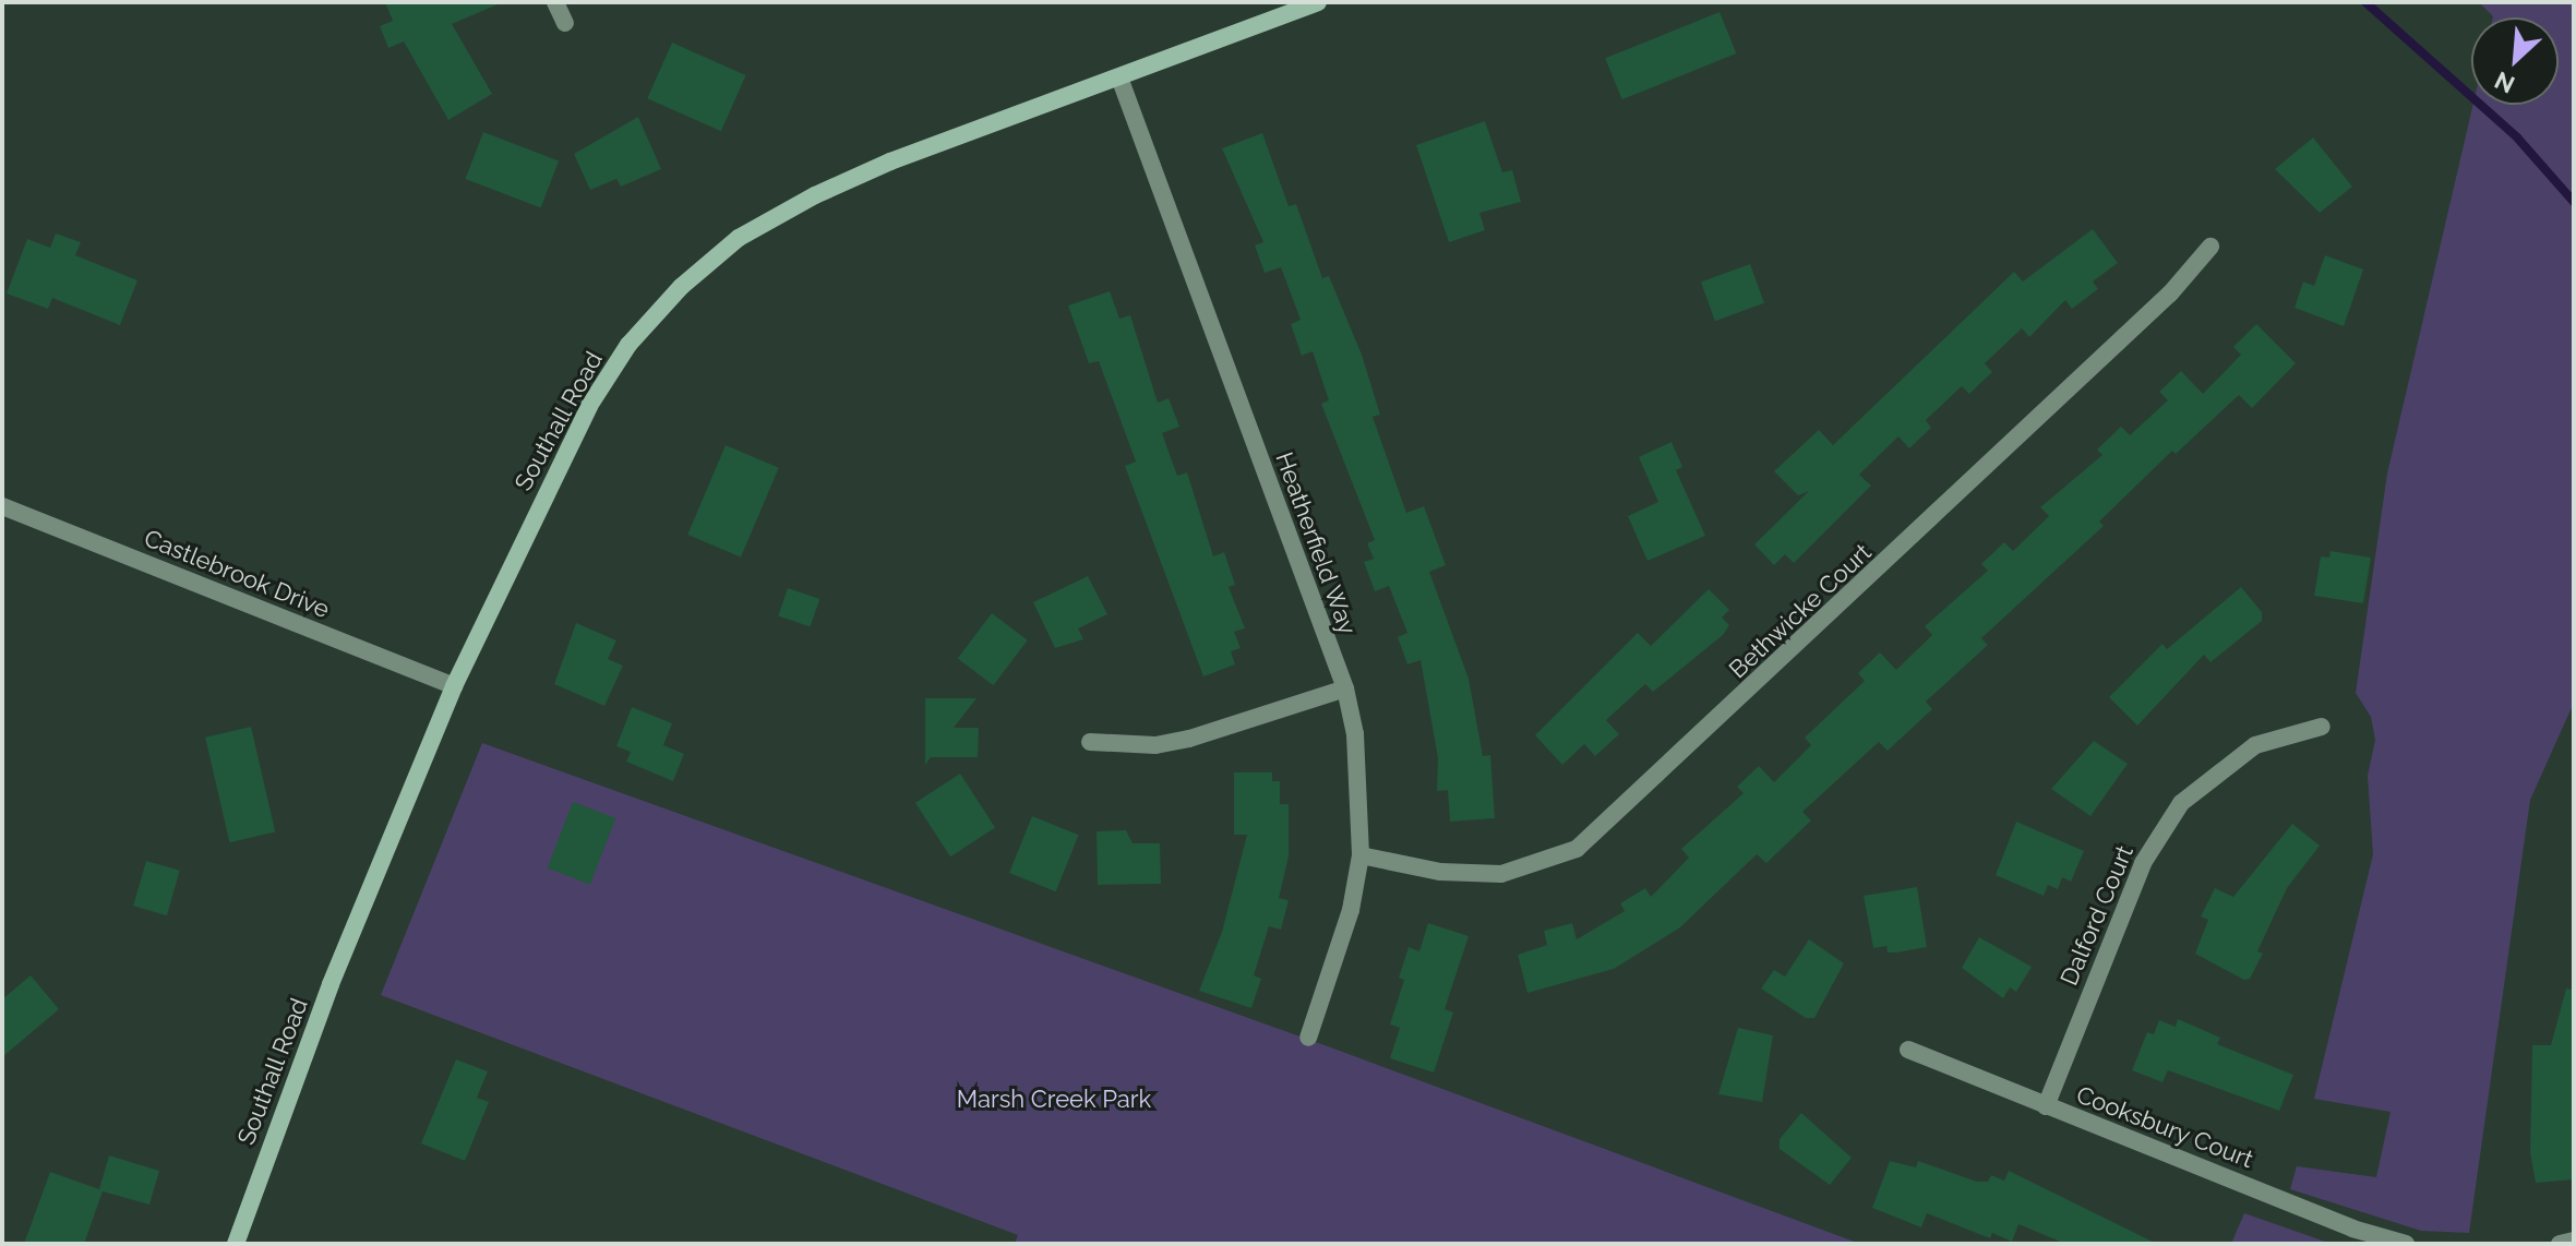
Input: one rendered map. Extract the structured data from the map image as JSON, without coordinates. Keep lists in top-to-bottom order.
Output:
{
  "streets": {
    "street": [
      "Southall Road",
      "Heatherfield Way",
      "Castlebrook Drive",
      "Bethwicke Court",
      "Dalford Court",
      "Cooksbury Court"
    ]
  },
  "crossings": [
    ["Southall Road", "Heatherfield Way"],
    ["Southall Road", "Castlebrook Drive"],
    ["Heatherfield Way", "Bethwicke Court"],
    ["Dalford Court", "Cooksbury Court"]
  ],
  "parks": ["Marsh Creek Park"],
  "north": "bottom left"
}
